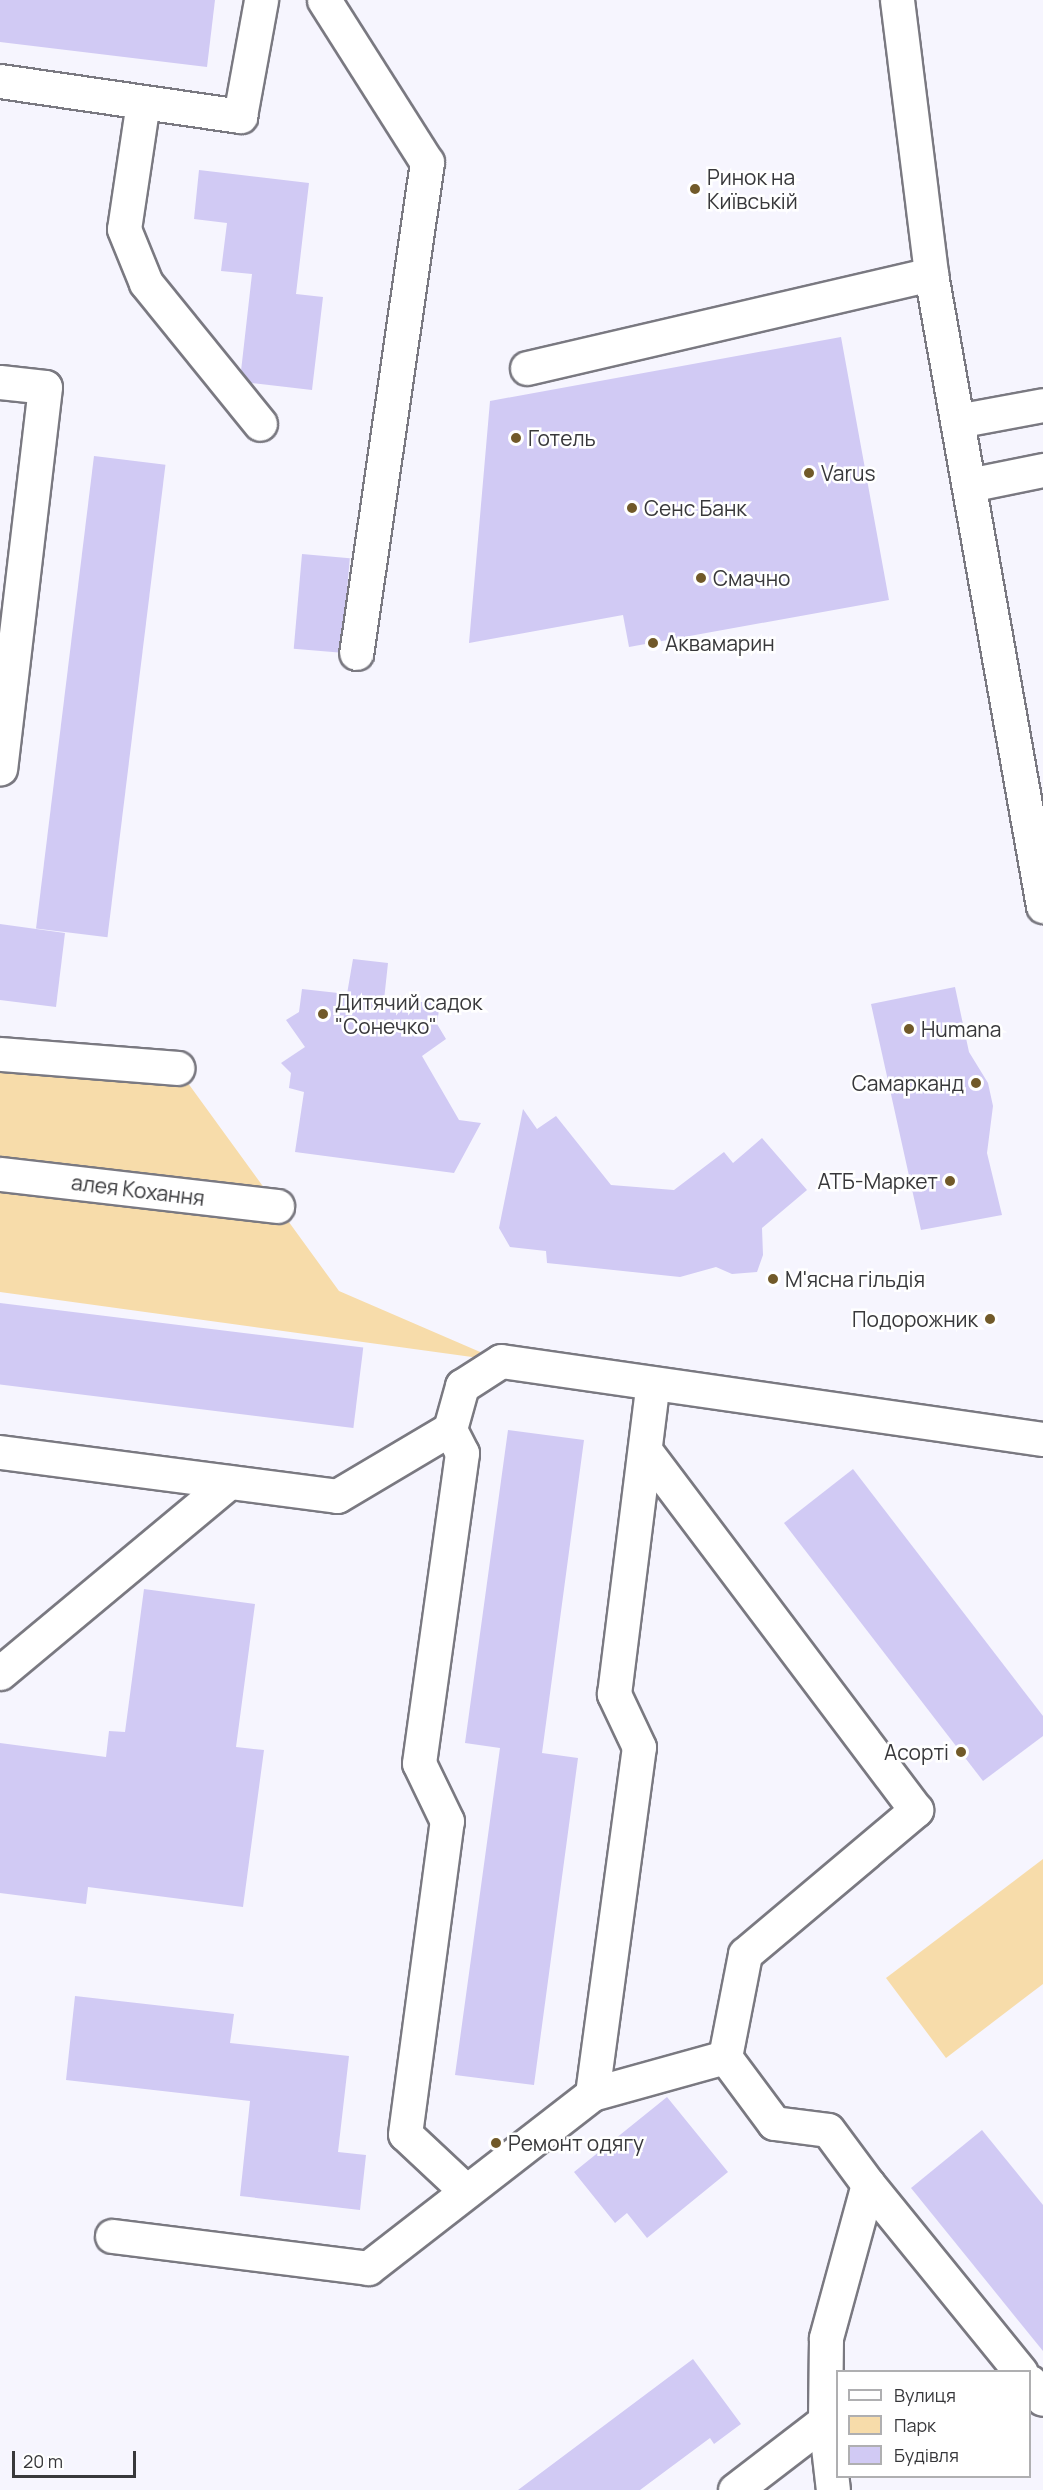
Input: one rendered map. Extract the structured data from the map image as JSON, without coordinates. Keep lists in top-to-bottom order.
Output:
{
  "streets": {
    "street": ["алея Кохання"]
  },
  "places": [
    "Ринок на Київській",
    "Готель",
    "Varus",
    "Сенс Банк",
    "Смачно",
    "Аквамарин",
    "Дитячий садок \"Сонечко\"",
    "Humana",
    "Самарканд",
    "АТБ-Маркет",
    "М'ясна гільдія",
    "Подорожник",
    "Асорті",
    "Ремонт одягу"
  ],
  "legend": ["Вулиця", "Парк", "Будівля"],
  "scale_bar": "20 m"
}
